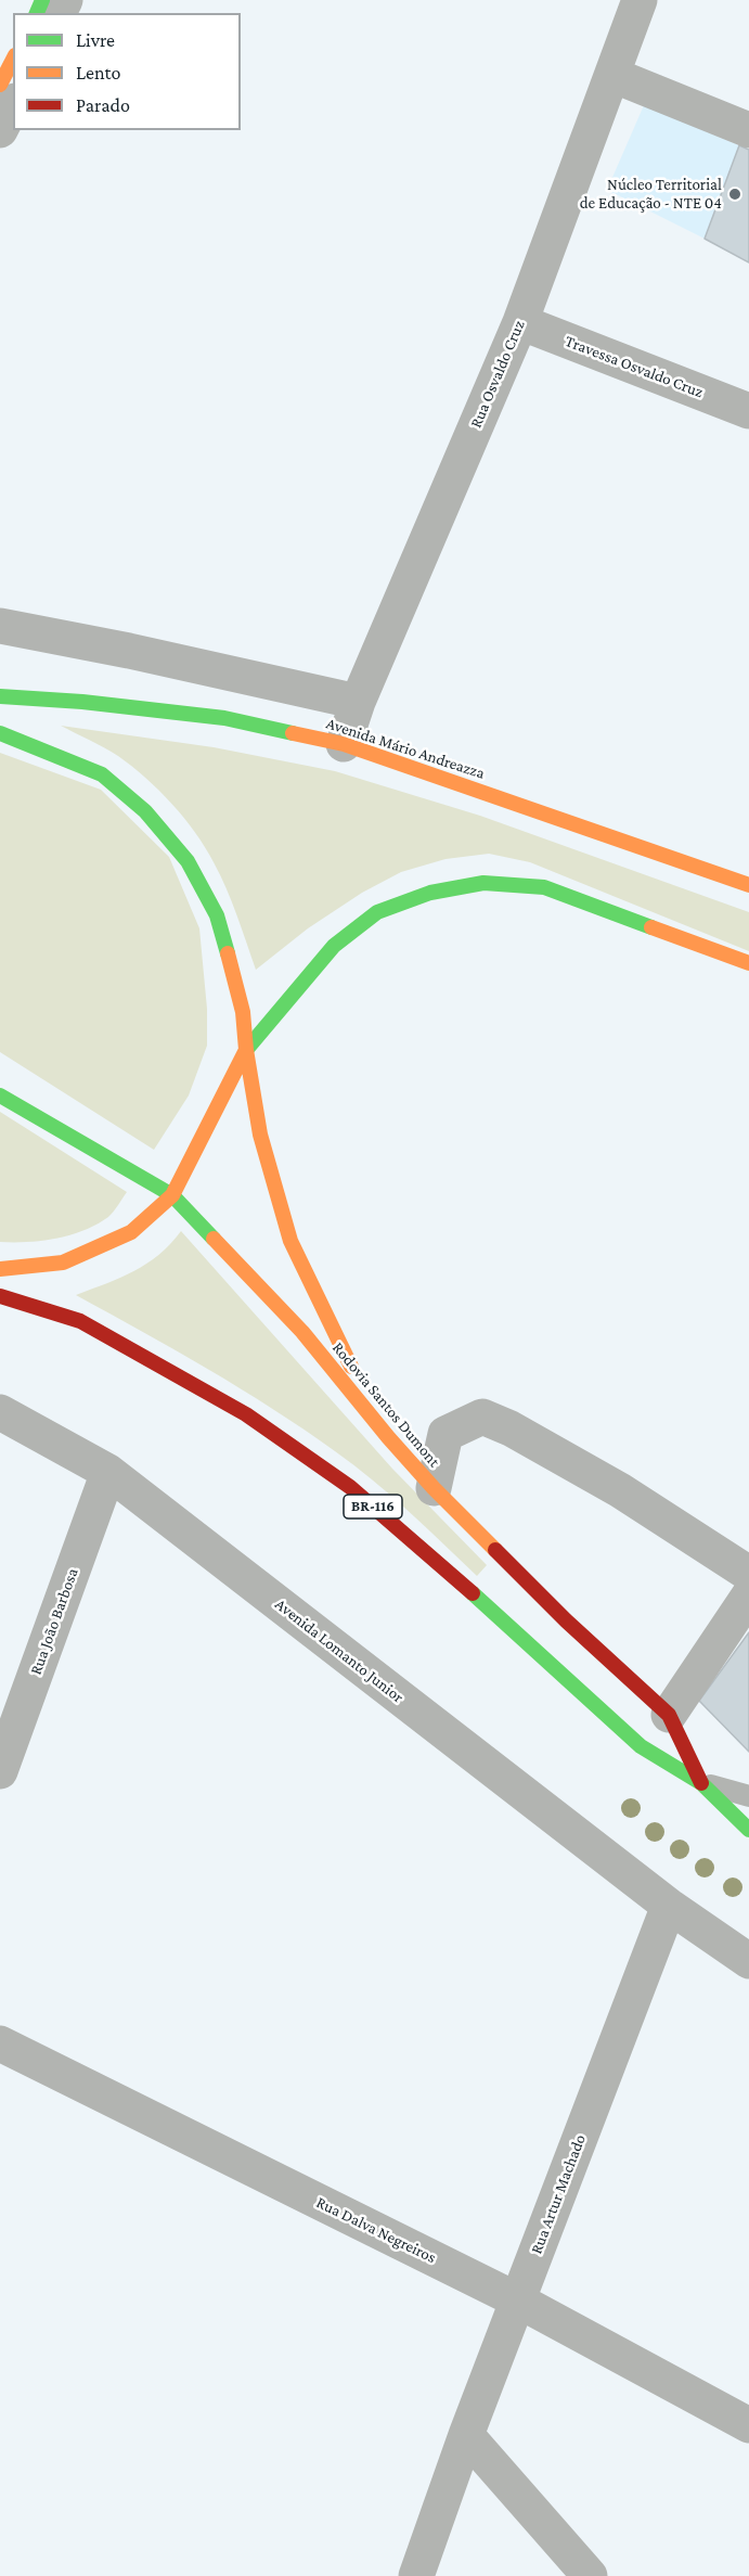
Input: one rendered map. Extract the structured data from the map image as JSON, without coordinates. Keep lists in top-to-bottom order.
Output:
{
  "streets": {
    "main road": ["Avenida Mário Andreazza", "Rodovia Santos Dumont", "BR-116"],
    "street": [
      "Travessa Osvaldo Cruz",
      "Rua Osvaldo Cruz",
      "Rua João Barbosa",
      "Avenida Lomanto Junior",
      "Rua Artur Machado",
      "Rua Dalva Negreiros"
    ]
  },
  "crossings": [
    ["Travessa Osvaldo Cruz", "Rua Osvaldo Cruz"],
    ["Rua Osvaldo Cruz", "Avenida Mário Andreazza"],
    ["Rua João Barbosa", "Avenida Lomanto Junior"],
    ["Avenida Lomanto Junior", "Rua Artur Machado"],
    ["Rua Artur Machado", "Rua Dalva Negreiros"]
  ],
  "places": ["Núcleo Territorial de Educação - NTE 04"],
  "legend": ["Livre", "Lento", "Parado"]
}
